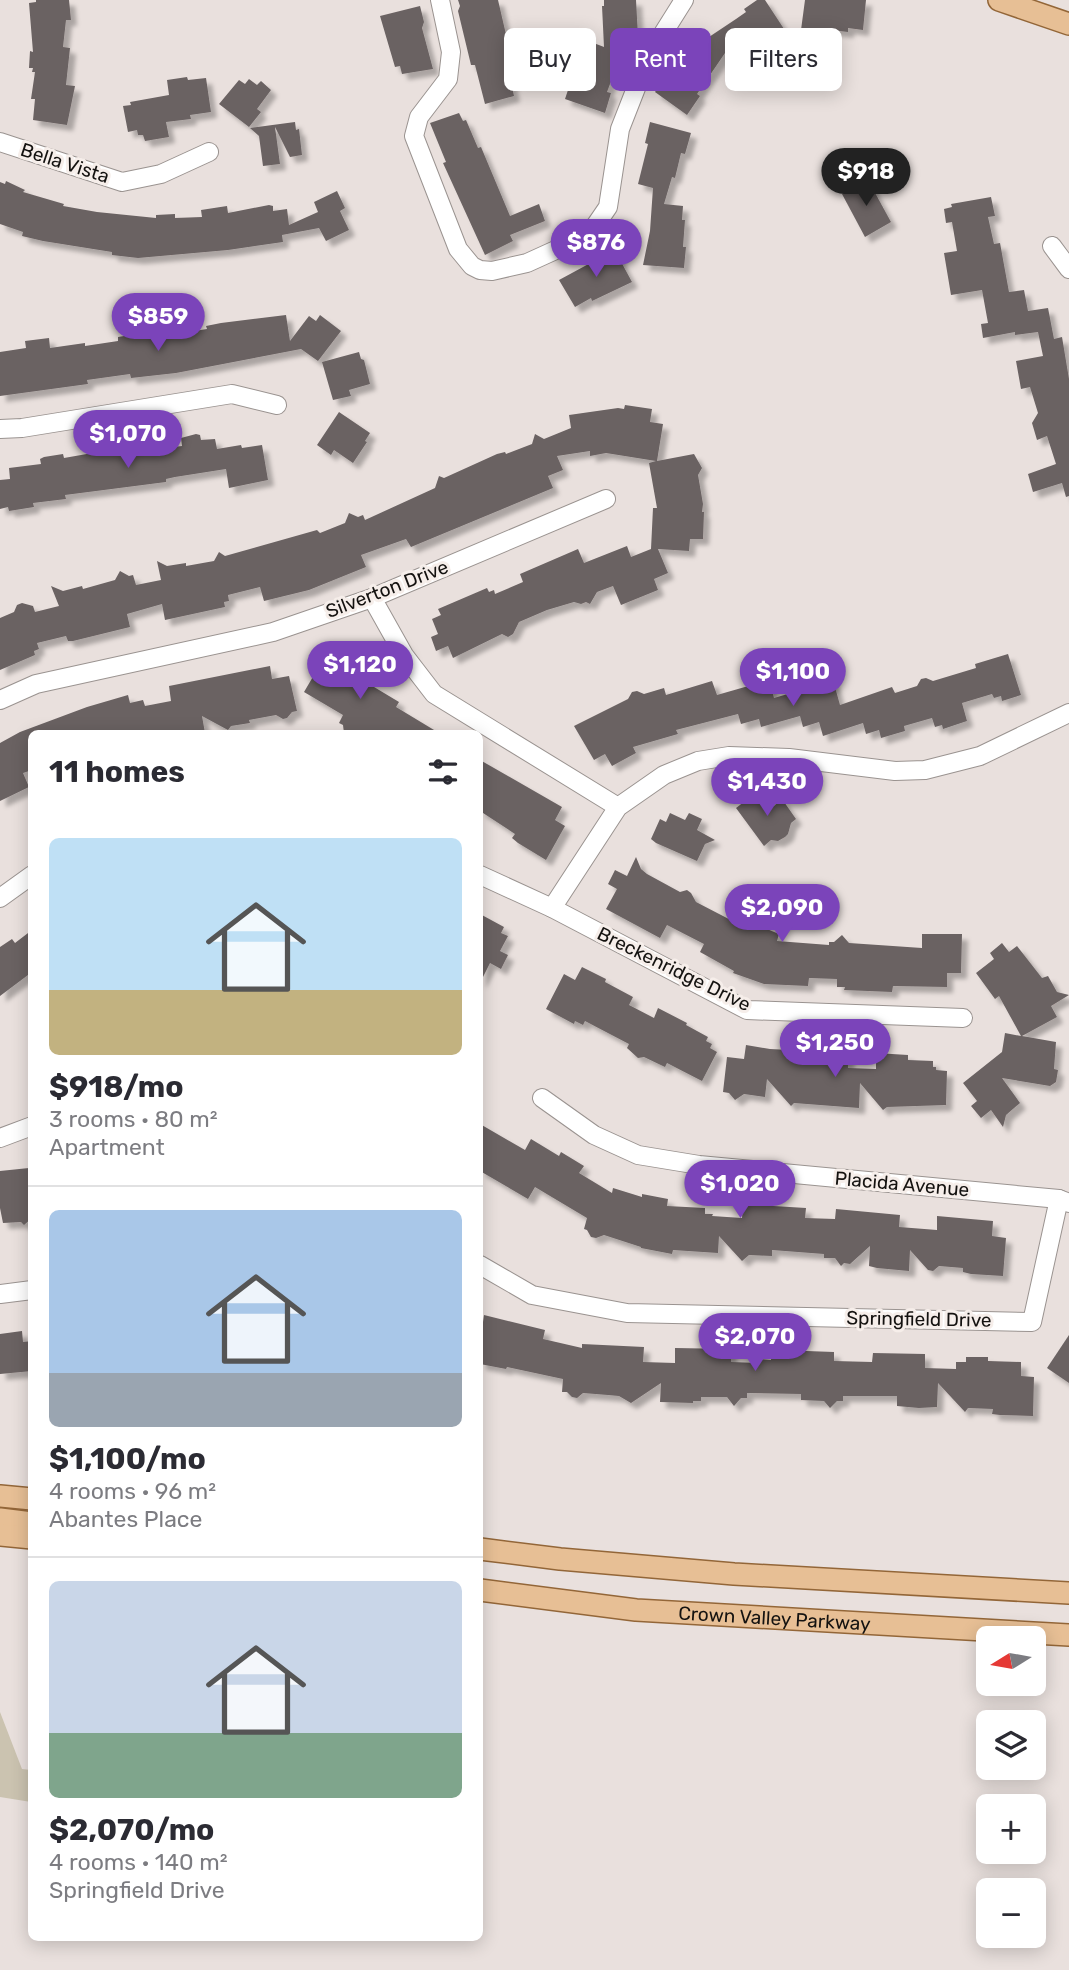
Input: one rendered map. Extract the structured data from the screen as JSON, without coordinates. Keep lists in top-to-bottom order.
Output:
{
  "streets": {
    "main road": ["Crown Valley Parkway"],
    "street": [
      "Bella Vista",
      "Silverton Drive",
      "Breckenridge Drive",
      "Placida Avenue",
      "Springfield Drive"
    ]
  },
  "crossings": [
    ["Placida Avenue", "Springfield Drive"]
  ],
  "north": "left",
  "page": {
    "chip": ["Buy", "Rent", "Filters"],
    "price": [
      "$918",
      "$876",
      "$859",
      "$1,070",
      "$1,120",
      "$1,100",
      "$1,430",
      "$2,090",
      "$1,250",
      "$1,020",
      "$2,070"
    ],
    "heading": "11 homes",
    "list": [
      {
        "name": "$918/mo",
        "note": "3 rooms · 80 m² · Apartment"
      },
      {
        "name": "$1,100/mo",
        "note": "4 rooms · 96 m² · Abantes Place"
      },
      {
        "name": "$2,070/mo",
        "note": "4 rooms · 140 m² · Springfield Drive"
      }
    ],
    "map_buttons": ["+", "−"]
  }
}
